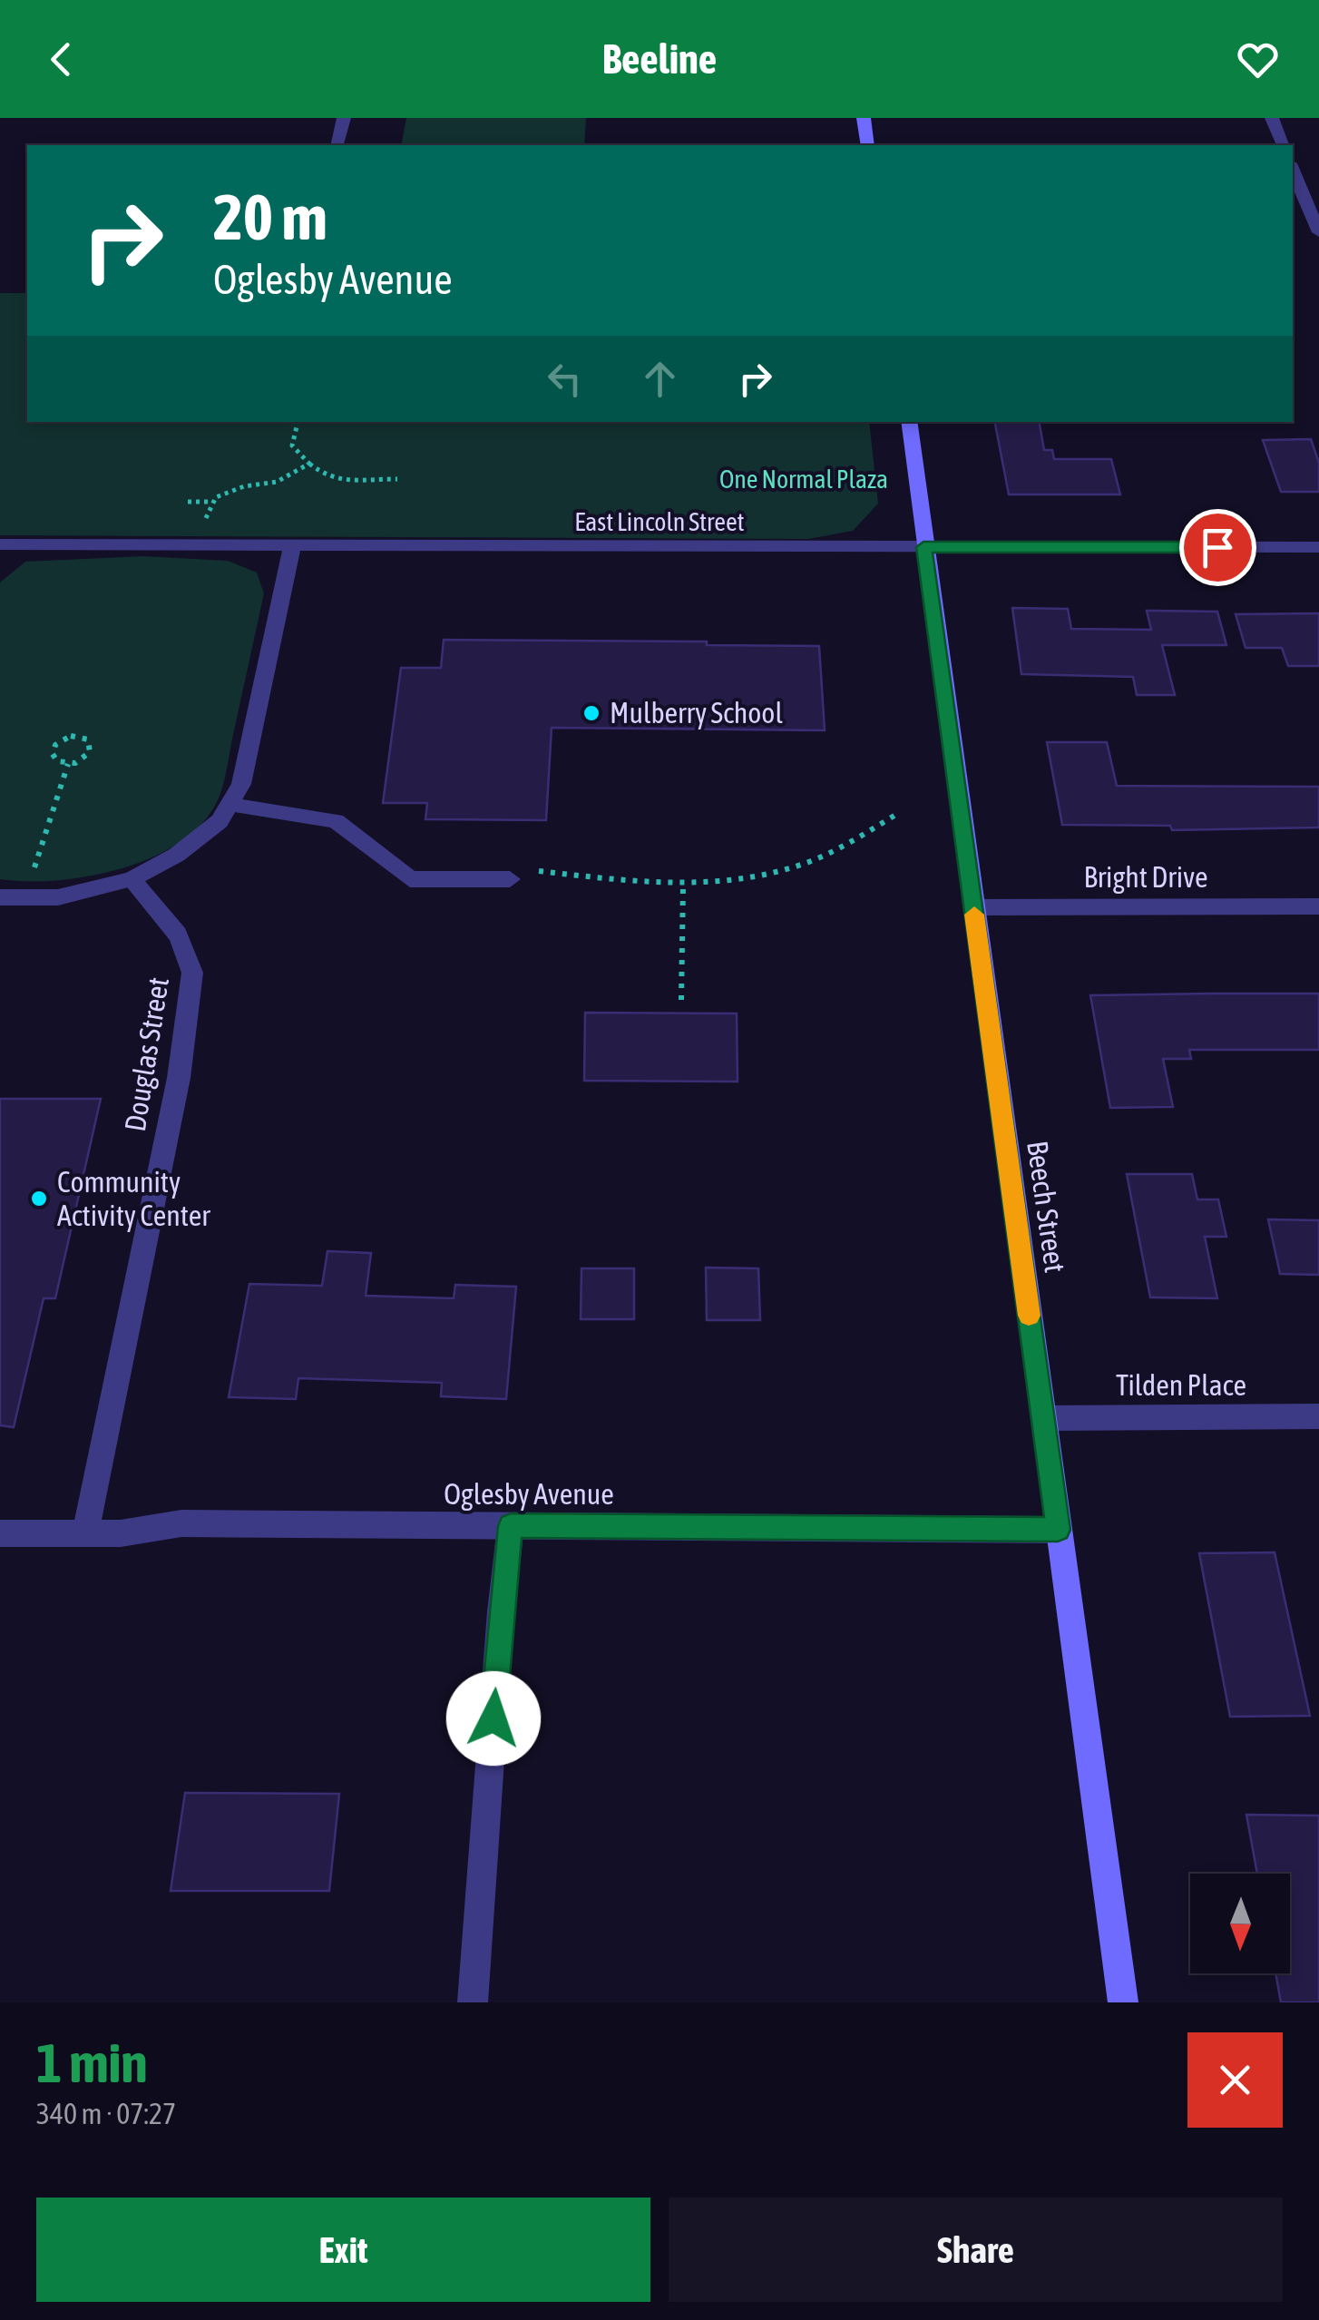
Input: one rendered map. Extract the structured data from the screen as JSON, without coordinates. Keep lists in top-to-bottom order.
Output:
{
  "streets": {
    "main road": ["Beech Street"],
    "street": [
      "East Lincoln Street",
      "Bright Drive",
      "Douglas Street",
      "Tilden Place",
      "Oglesby Avenue"
    ]
  },
  "crossings": [
    ["East Lincoln Street", "Beech Street"],
    ["Bright Drive", "Beech Street"],
    ["Douglas Street", "Oglesby Avenue"],
    ["Beech Street", "Tilden Place"],
    ["Beech Street", "Oglesby Avenue"]
  ],
  "parks": ["One Normal Plaza"],
  "places": ["Mulberry School", "Community Activity Center"],
  "north": "bottom",
  "page": {
    "header": "Beeline",
    "turn": ["20 m", "Oglesby Avenue"],
    "heading": ["1 min", "340 m · 07:27"],
    "buttons": ["Exit", "Share"]
  }
}
